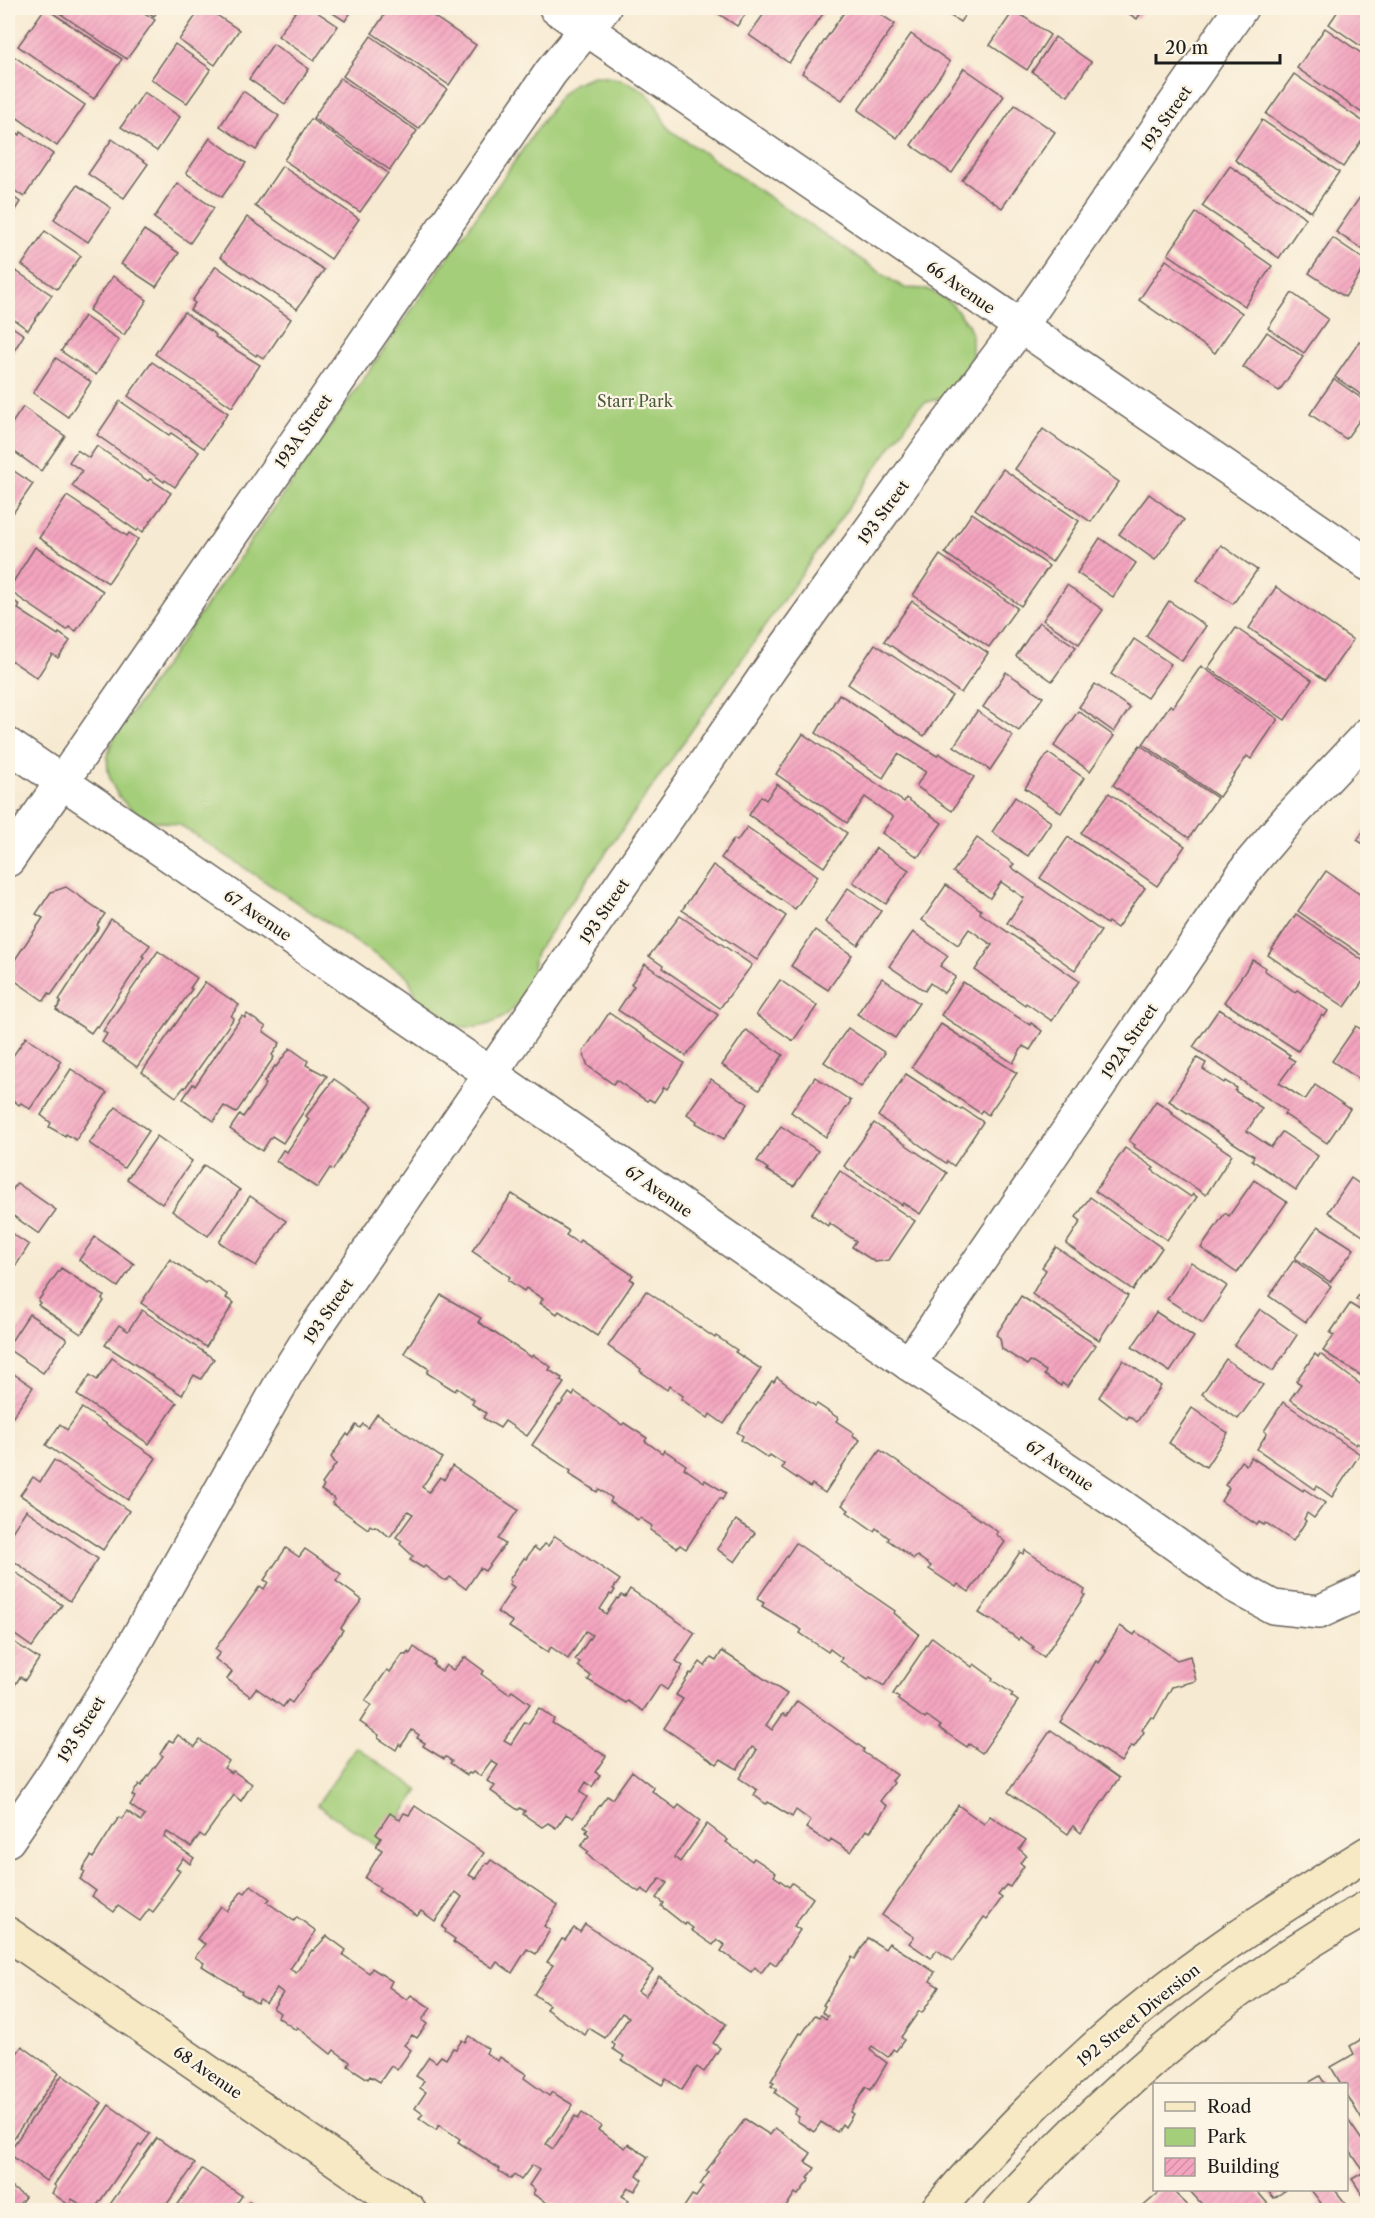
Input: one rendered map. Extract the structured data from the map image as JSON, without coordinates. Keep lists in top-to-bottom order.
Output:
{
  "streets": {
    "main road": ["192 Street Diversion", "68 Avenue"],
    "street": [
      "193 Street",
      "66 Avenue",
      "193A Street",
      "67 Avenue",
      "192A Street"
    ]
  },
  "crossings": [
    ["193 Street", "66 Avenue"],
    ["193 Street", "67 Avenue"],
    ["66 Avenue", "193A Street"],
    ["193A Street", "67 Avenue"],
    ["67 Avenue", "192A Street"]
  ],
  "parks": ["Starr Park"],
  "legend": ["Road", "Park", "Building"],
  "scale_bar": "20 m"
}
